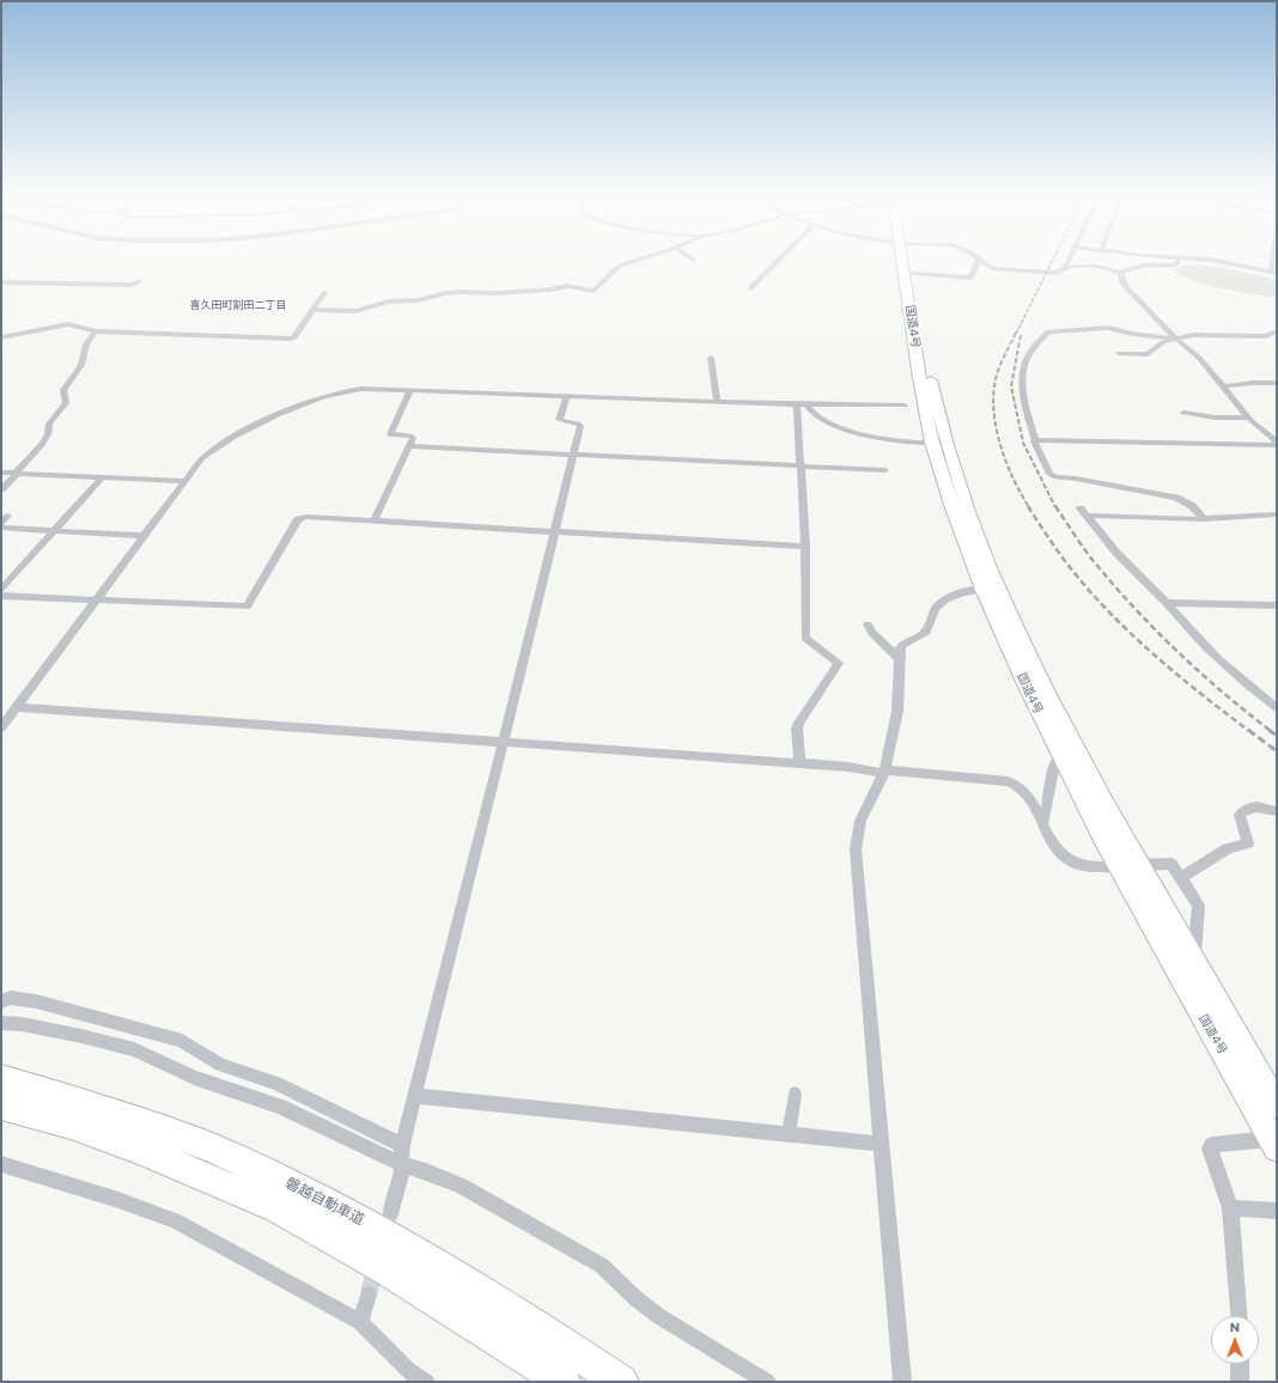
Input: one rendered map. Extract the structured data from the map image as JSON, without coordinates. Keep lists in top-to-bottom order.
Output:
{
  "streets": {
    "highway": ["国道4号", "磐越自動車道"]
  },
  "districts": ["喜久田町割田二丁目"],
  "north": "top"
}
